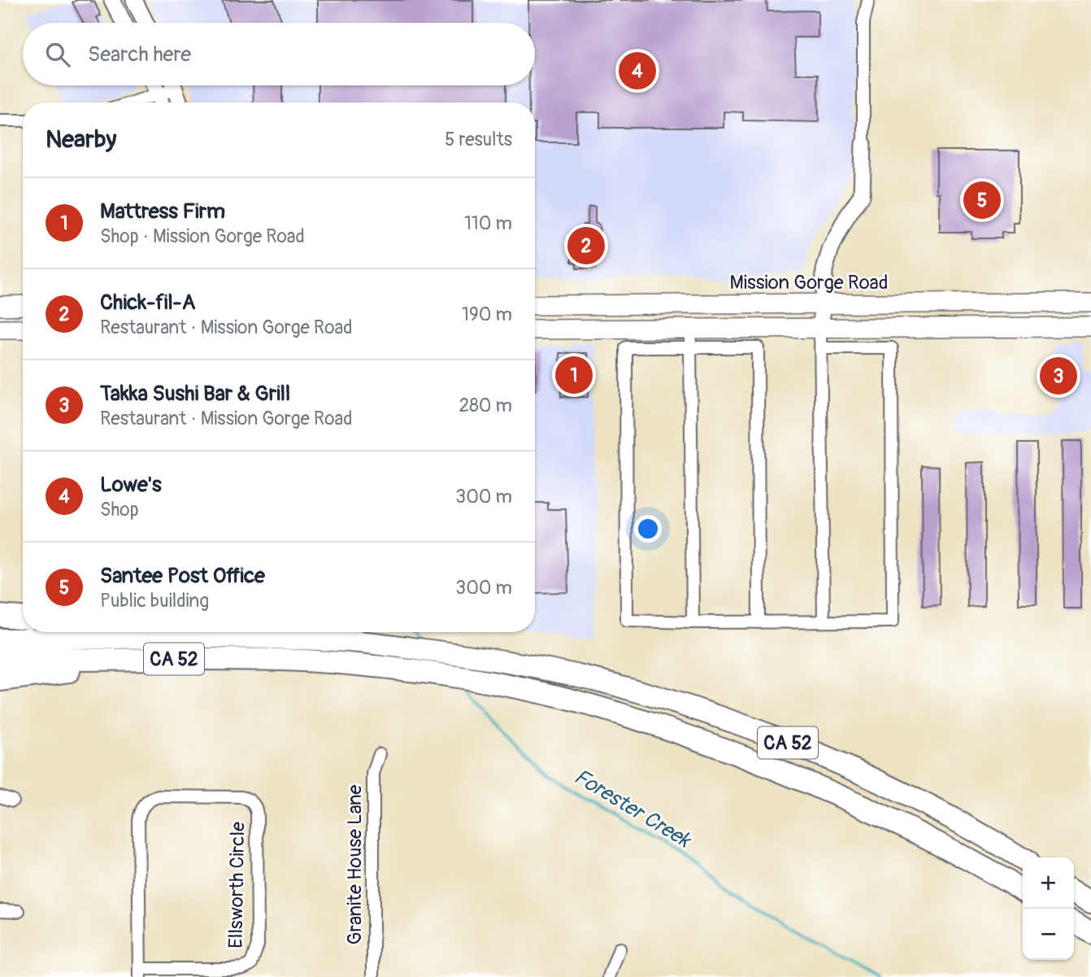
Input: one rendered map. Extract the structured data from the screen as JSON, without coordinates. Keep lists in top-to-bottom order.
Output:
{
  "streets": {
    "highway": ["CA 52"],
    "main road": ["Mission Gorge Road"],
    "street": ["Granite House Lane", "Ellsworth Circle"]
  },
  "water": ["Forester Creek"],
  "page": {
    "search": "Search here",
    "pins": [
      "4",
      "5",
      "2",
      "1",
      "3"
    ],
    "heading": ["Nearby", "5 results"],
    "list": [
      {
        "mark": "1",
        "name": "Mattress Firm",
        "note": "Shop · Mission Gorge Road",
        "value": "110 m"
      },
      {
        "mark": "2",
        "name": "Chick-fil-A",
        "note": "Restaurant · Mission Gorge Road",
        "value": "190 m"
      },
      {
        "mark": "3",
        "name": "Takka Sushi Bar & Grill",
        "note": "Restaurant · Mission Gorge Road",
        "value": "280 m"
      },
      {
        "mark": "4",
        "name": "Lowe's",
        "note": "Shop",
        "value": "300 m"
      },
      {
        "mark": "5",
        "name": "Santee Post Office",
        "note": "Public building",
        "value": "300 m"
      }
    ],
    "map_buttons": ["+", "−"]
  }
}
